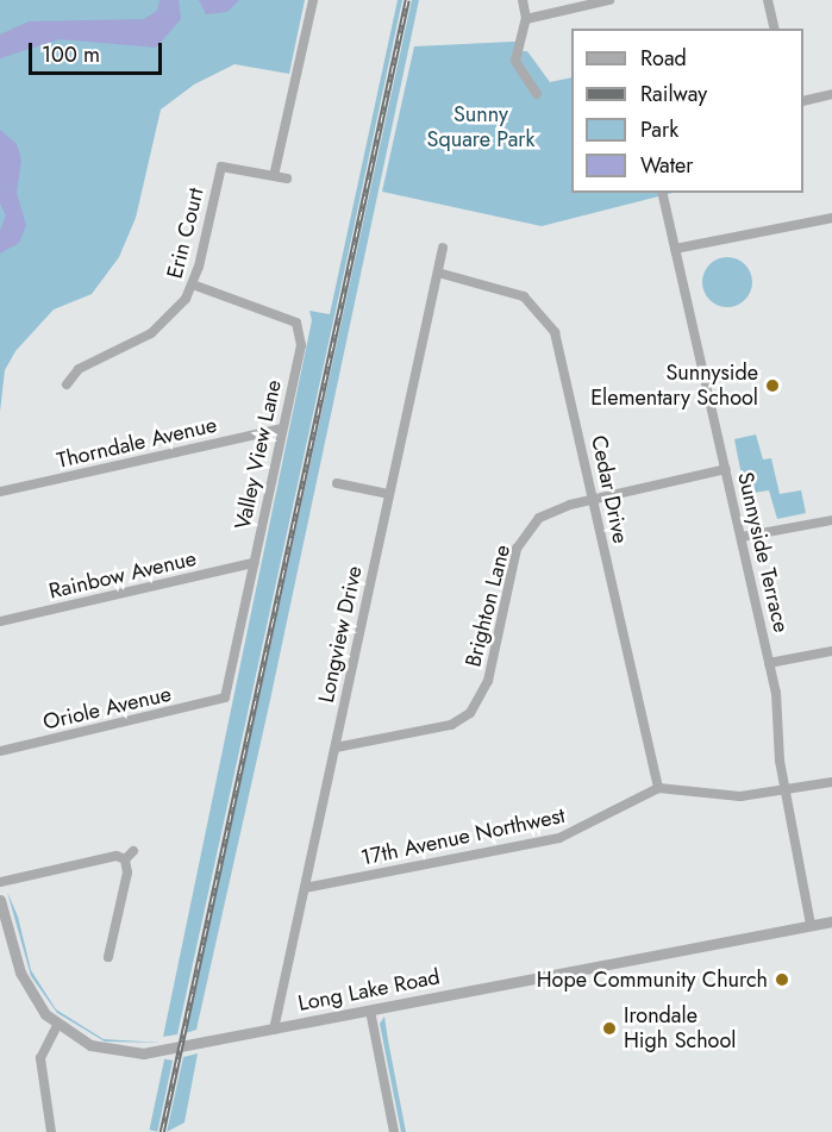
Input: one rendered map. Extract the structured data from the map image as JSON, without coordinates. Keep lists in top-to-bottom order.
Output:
{
  "streets": {
    "street": [
      "Erin Court",
      "Thorndale Avenue",
      "Valley View Lane",
      "Cedar Drive",
      "Sunnyside Terrace",
      "Rainbow Avenue",
      "Brighton Lane",
      "Longview Drive",
      "Oriole Avenue",
      "17th Avenue Northwest",
      "Long Lake Road"
    ]
  },
  "crossings": [
    ["Erin Court", "Valley View Lane"],
    ["Thorndale Avenue", "Valley View Lane"],
    ["Valley View Lane", "Rainbow Avenue"],
    ["Valley View Lane", "Oriole Avenue"],
    ["Cedar Drive", "Brighton Lane"],
    ["Cedar Drive", "Longview Drive"],
    ["Cedar Drive", "17th Avenue Northwest"],
    ["Sunnyside Terrace", "Brighton Lane"],
    ["Sunnyside Terrace", "Long Lake Road"],
    ["Brighton Lane", "Longview Drive"],
    ["Longview Drive", "17th Avenue Northwest"],
    ["Longview Drive", "Long Lake Road"]
  ],
  "parks": ["Sunny Square Park"],
  "places": ["Sunnyside Elementary School", "Hope Community Church", "Irondale High School"],
  "legend": [
    "Road",
    "Railway",
    "Park",
    "Water"
  ],
  "scale_bar": "100 m"
}
